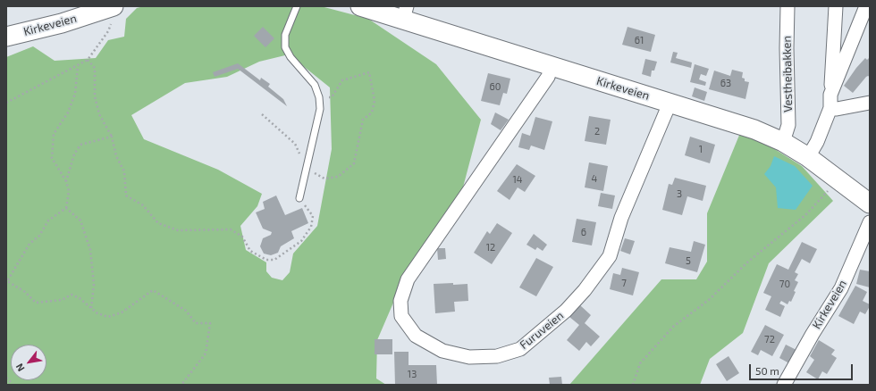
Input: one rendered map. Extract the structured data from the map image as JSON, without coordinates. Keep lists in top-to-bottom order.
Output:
{
  "streets": {
    "main road": ["Kirkeveien"],
    "street": ["Vestheibakken", "Furuveien"]
  },
  "crossings": [
    ["Kirkeveien", "Vestheibakken"],
    ["Kirkeveien", "Furuveien"]
  ],
  "house_numbers": [
    "61",
    "63",
    "60",
    "2",
    "1",
    "4",
    "14",
    "3",
    "6",
    "12",
    "5",
    "7",
    "70",
    "72",
    "13"
  ],
  "scale_bar": "50 m",
  "north": "bottom left"
}
